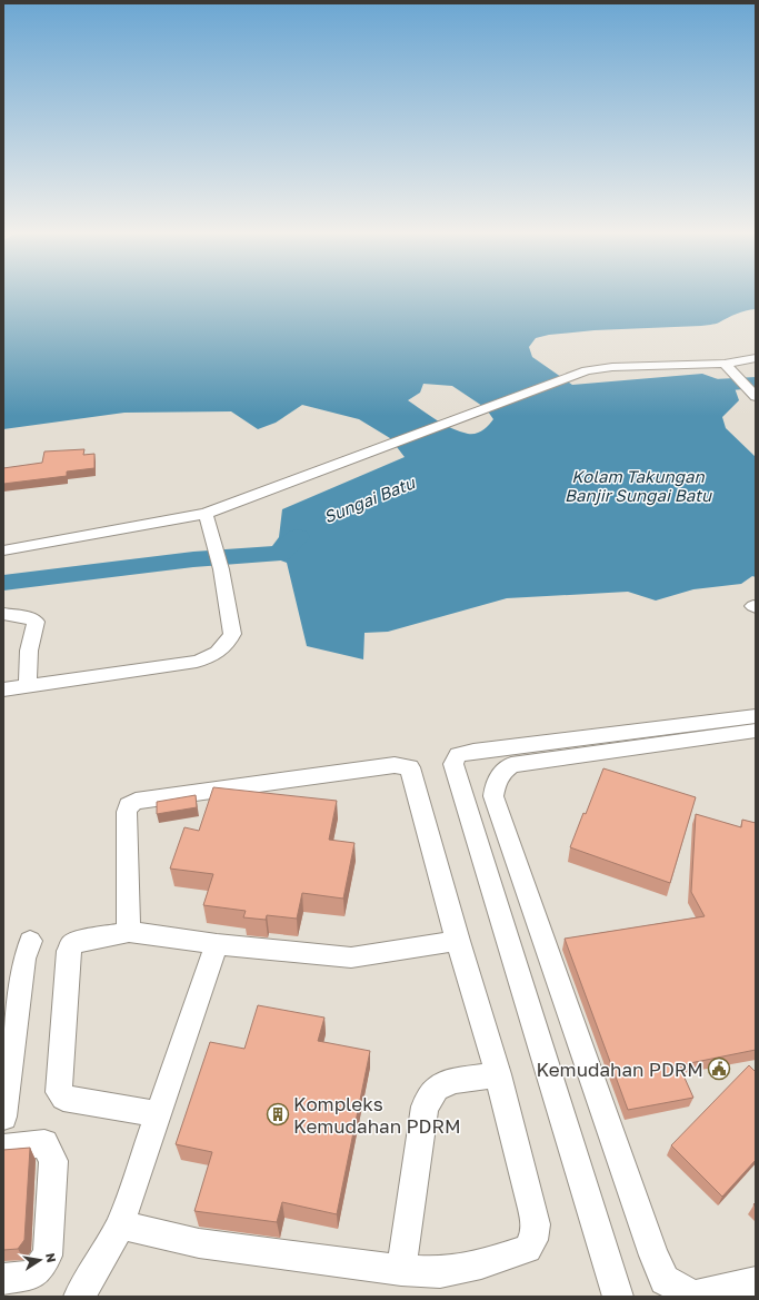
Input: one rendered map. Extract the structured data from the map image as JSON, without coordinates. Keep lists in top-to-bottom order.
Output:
{
  "water": ["Kolam Takungan Banjir Sungai Batu", "Sungai Batu"],
  "places": {
    "public building": ["Kemudahan PDRM"],
    "building": ["Kompleks Kemudahan PDRM"]
  },
  "north": "right"
}
